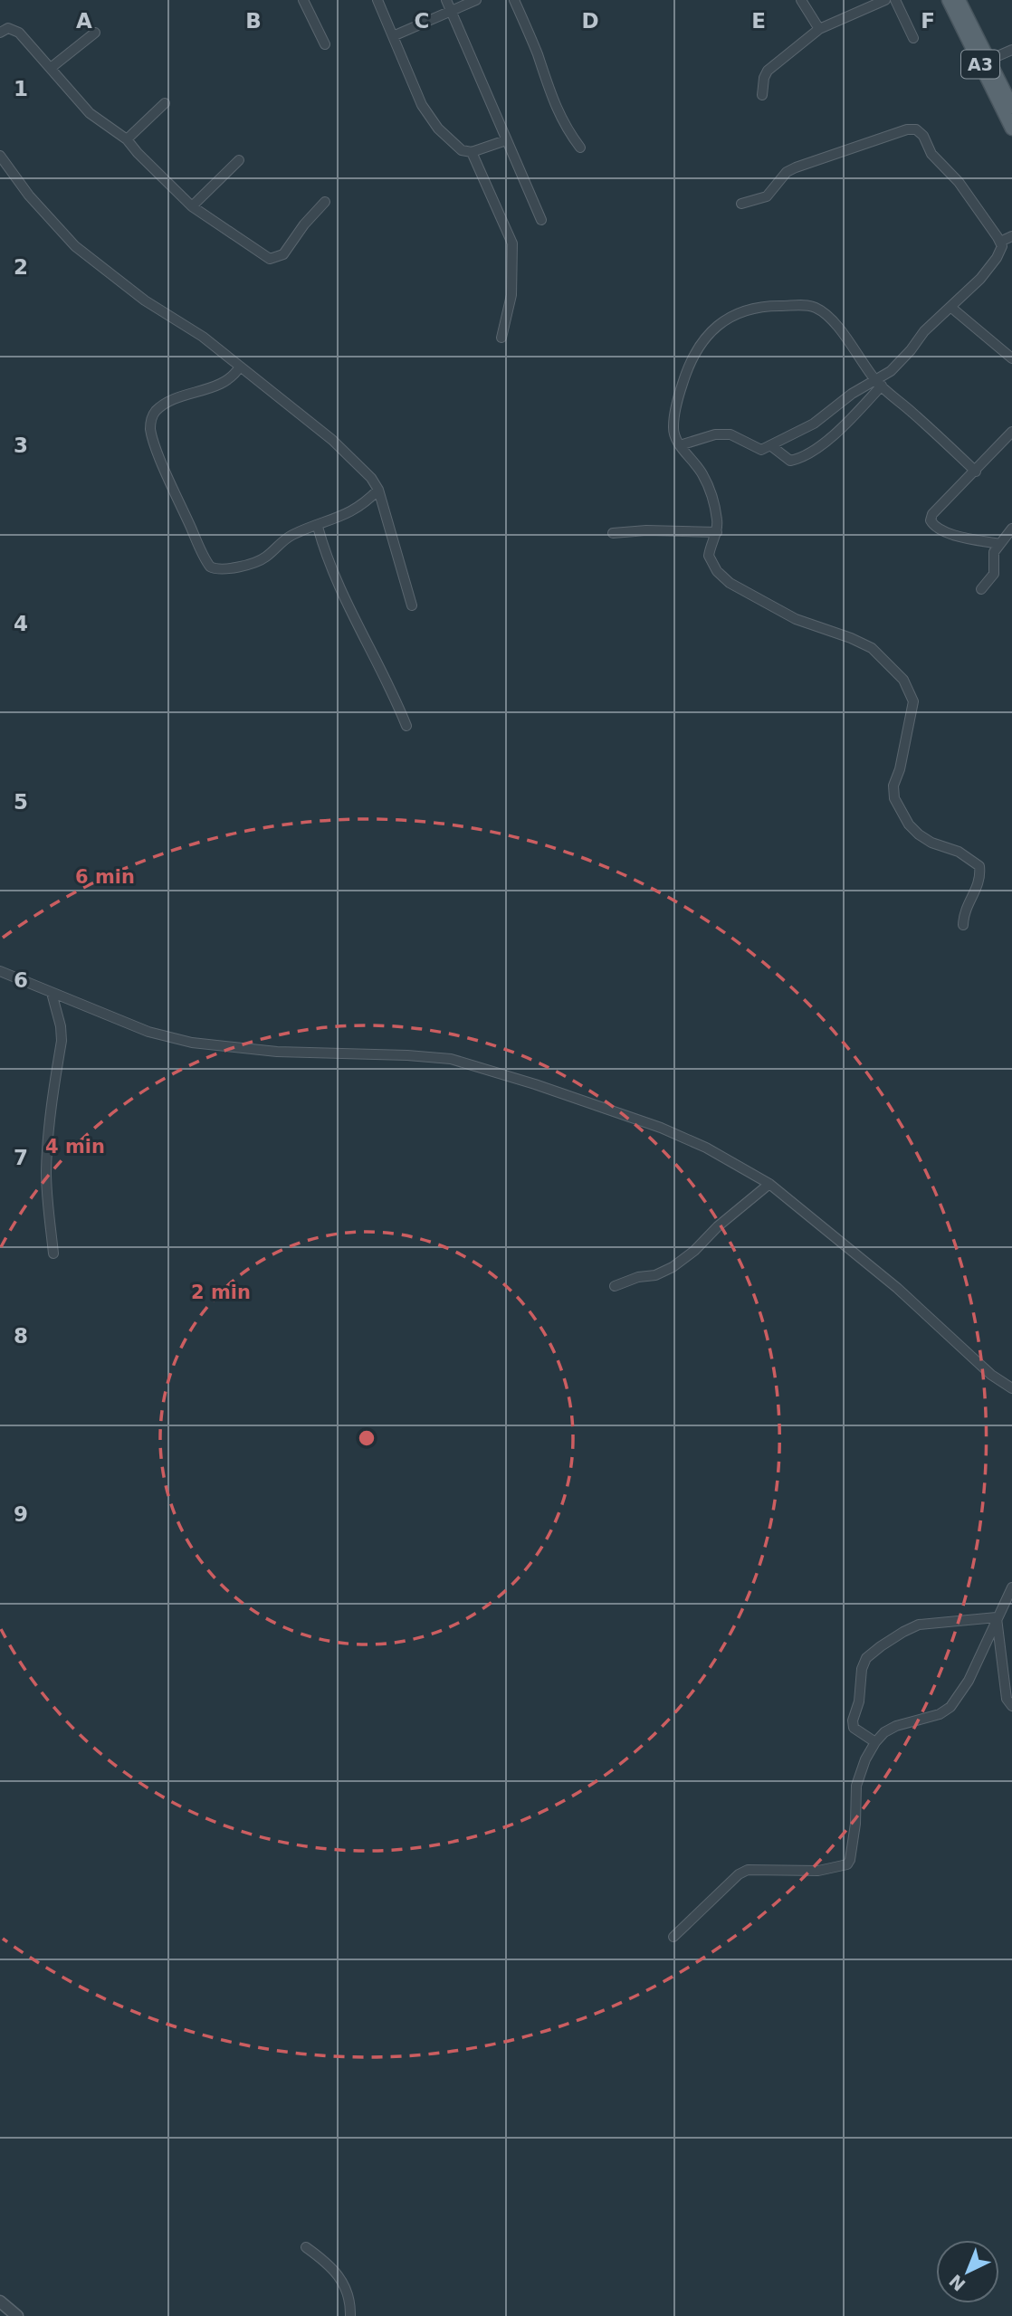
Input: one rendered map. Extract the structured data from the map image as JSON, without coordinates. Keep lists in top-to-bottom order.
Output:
{
  "streets": {
    "main road": ["A3"]
  },
  "north": "bottom left",
  "grid": {
    "columns": [
      "A",
      "B",
      "C",
      "D",
      "E",
      "F"
    ],
    "rows": [
      "1",
      "2",
      "3",
      "4",
      "5",
      "6",
      "7",
      "8",
      "9"
    ]
  },
  "rings": ["6 min", "4 min", "2 min"]
}
